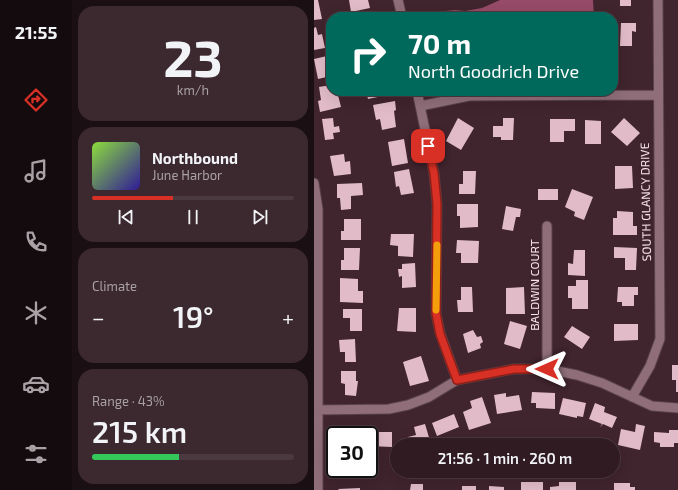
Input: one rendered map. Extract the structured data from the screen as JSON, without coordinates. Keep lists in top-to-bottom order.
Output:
{
  "streets": {
    "street": ["SOUTH GLANCY DRIVE", "BALDWIN COURT"]
  },
  "page": {
    "tabs": "21:55",
    "tile": [
      ["23", "km/h"],
      "Climate",
      ["Range · 43%", "215 km"]
    ],
    "turn": ["70 m", "North Goodrich Drive"],
    "song": ["Northbound", "June Harbor"],
    "heat": ["−", "19°", "+"],
    "limit": "30",
    "trip": "21:56 · 1 min · 260 m"
  }
}
